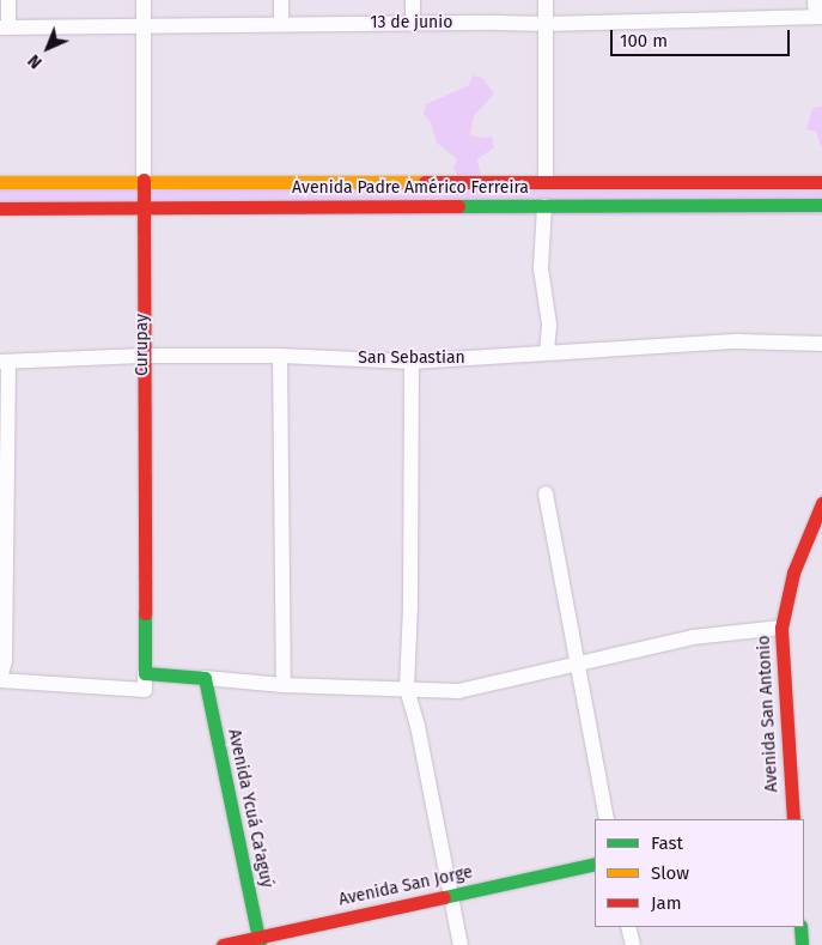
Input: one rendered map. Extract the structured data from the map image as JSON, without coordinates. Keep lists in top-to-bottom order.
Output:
{
  "streets": {
    "street": [
      "13 de junio",
      "Avenida Padre Américo Ferreira",
      "Curupay",
      "San Sebastian",
      "Avenida San Antonio",
      "Avenida Ycuá Ca'aguý",
      "Avenida San Jorge"
    ]
  },
  "crossings": [
    ["13 de junio", "Curupay"],
    ["Avenida Padre Américo Ferreira", "Curupay"],
    ["Curupay", "San Sebastian"],
    ["Avenida Ycuá Ca'aguý", "Avenida San Jorge"]
  ],
  "legend": ["Fast", "Slow", "Jam"],
  "scale_bar": "100 m",
  "north": "bottom left"
}
